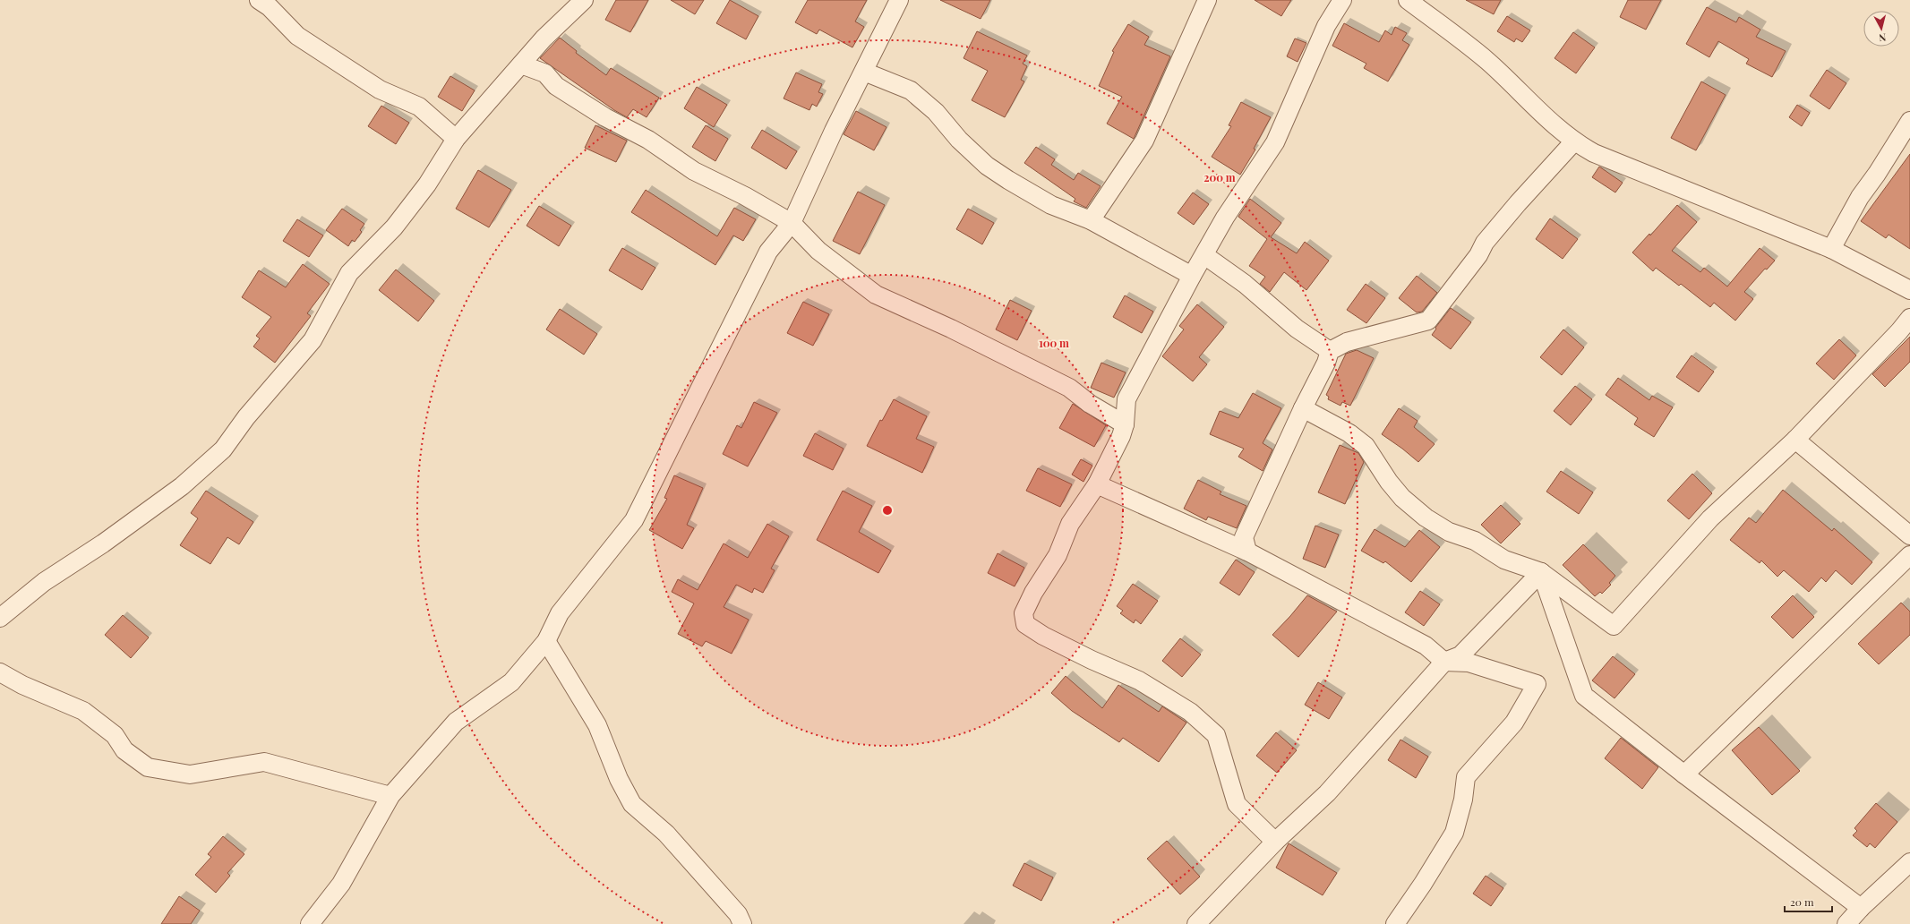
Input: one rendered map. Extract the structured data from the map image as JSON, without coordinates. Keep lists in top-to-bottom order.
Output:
{
  "scale_bar": "20 m",
  "north": "bottom",
  "rings": ["200 m", "100 m"]
}
